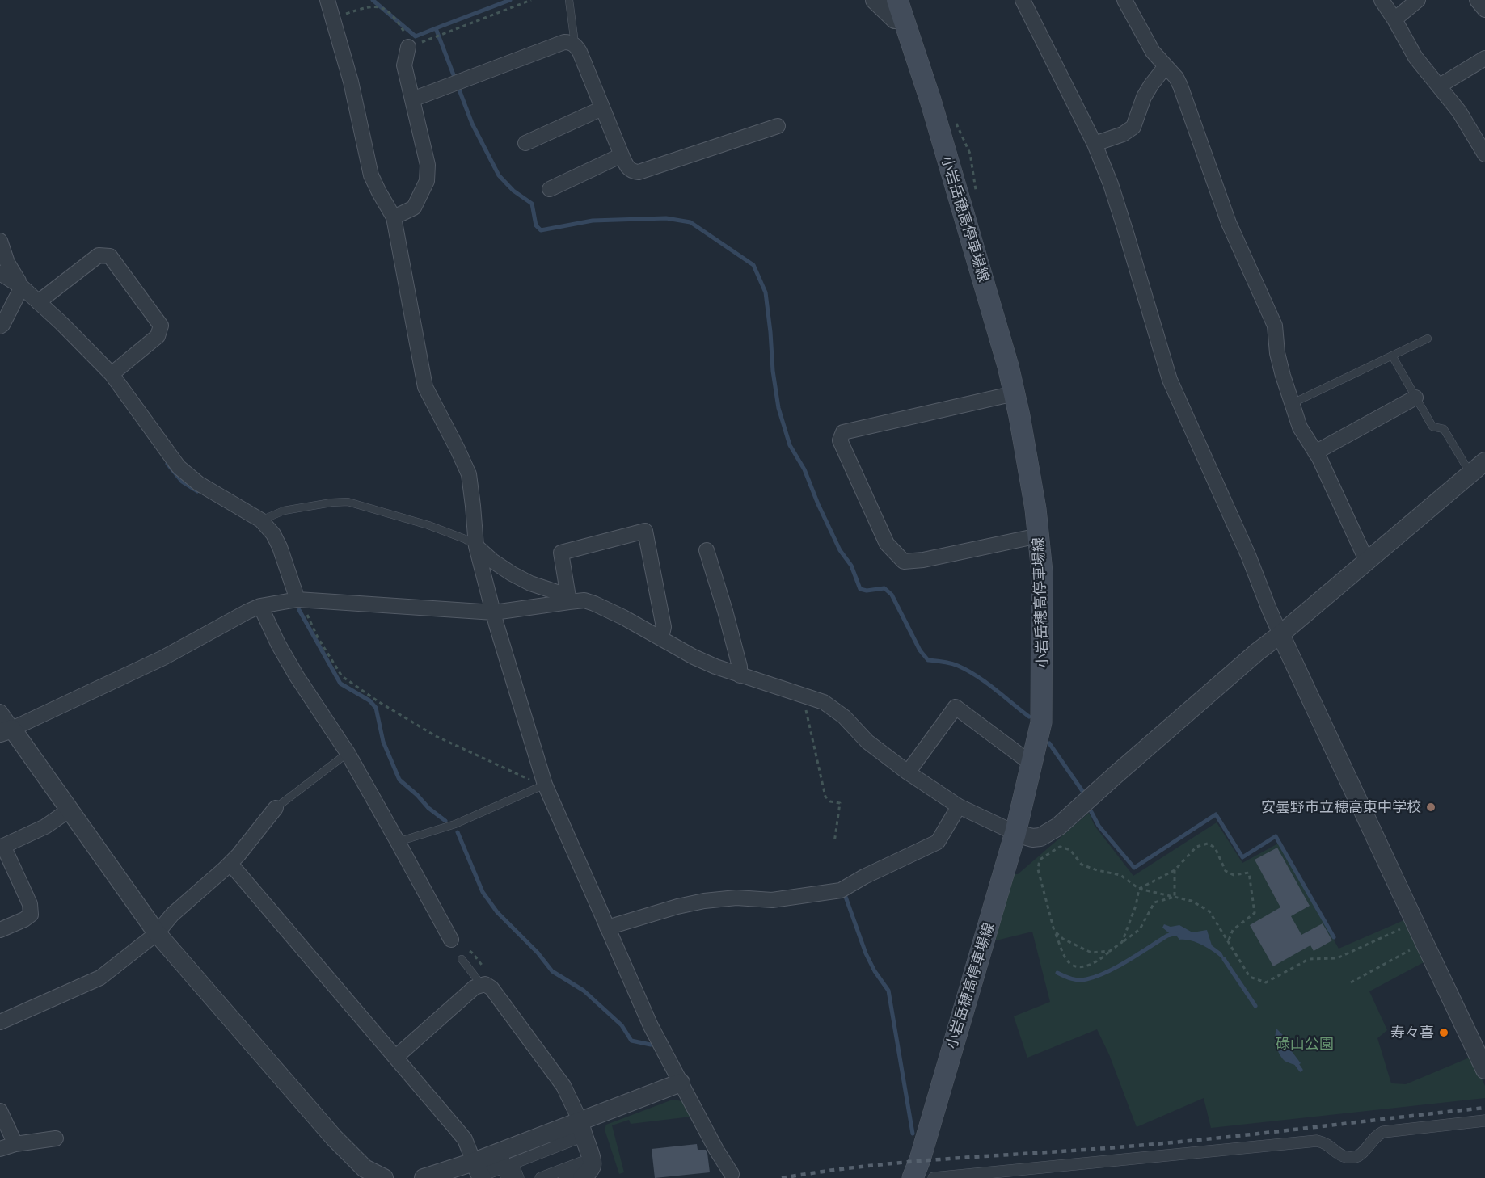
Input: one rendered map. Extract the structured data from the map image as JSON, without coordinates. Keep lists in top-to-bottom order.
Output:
{
  "streets": {
    "main road": ["小岩岳穂高停車場線"]
  },
  "parks": ["碌山公園"],
  "places": ["安曇野市立穂高東中学校", "寿々喜"]
}
